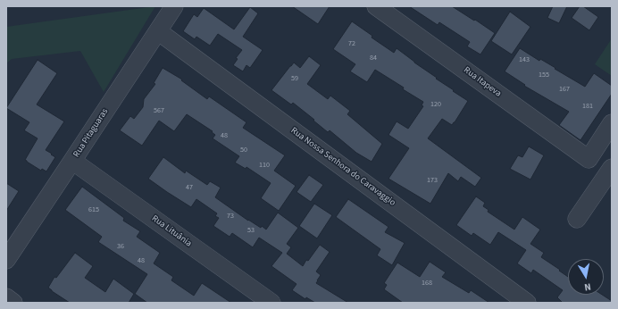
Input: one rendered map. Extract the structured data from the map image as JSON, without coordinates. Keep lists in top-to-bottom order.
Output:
{
  "streets": {
    "street": [
      "Rua Itapeva",
      "Rua Pitaguaras",
      "Rua Nossa Senhora do Caravaggio",
      "Rua Lituânia"
    ]
  },
  "crossings": [
    ["Rua Pitaguaras", "Rua Nossa Senhora do Caravaggio"],
    ["Rua Pitaguaras", "Rua Lituânia"]
  ],
  "house_numbers": [
    "72",
    "84",
    "143",
    "155",
    "59",
    "167",
    "120",
    "181",
    "567",
    "48",
    "50",
    "110",
    "173",
    "47",
    "615",
    "73",
    "53",
    "36",
    "48",
    "168"
  ],
  "north": "bottom"
}
